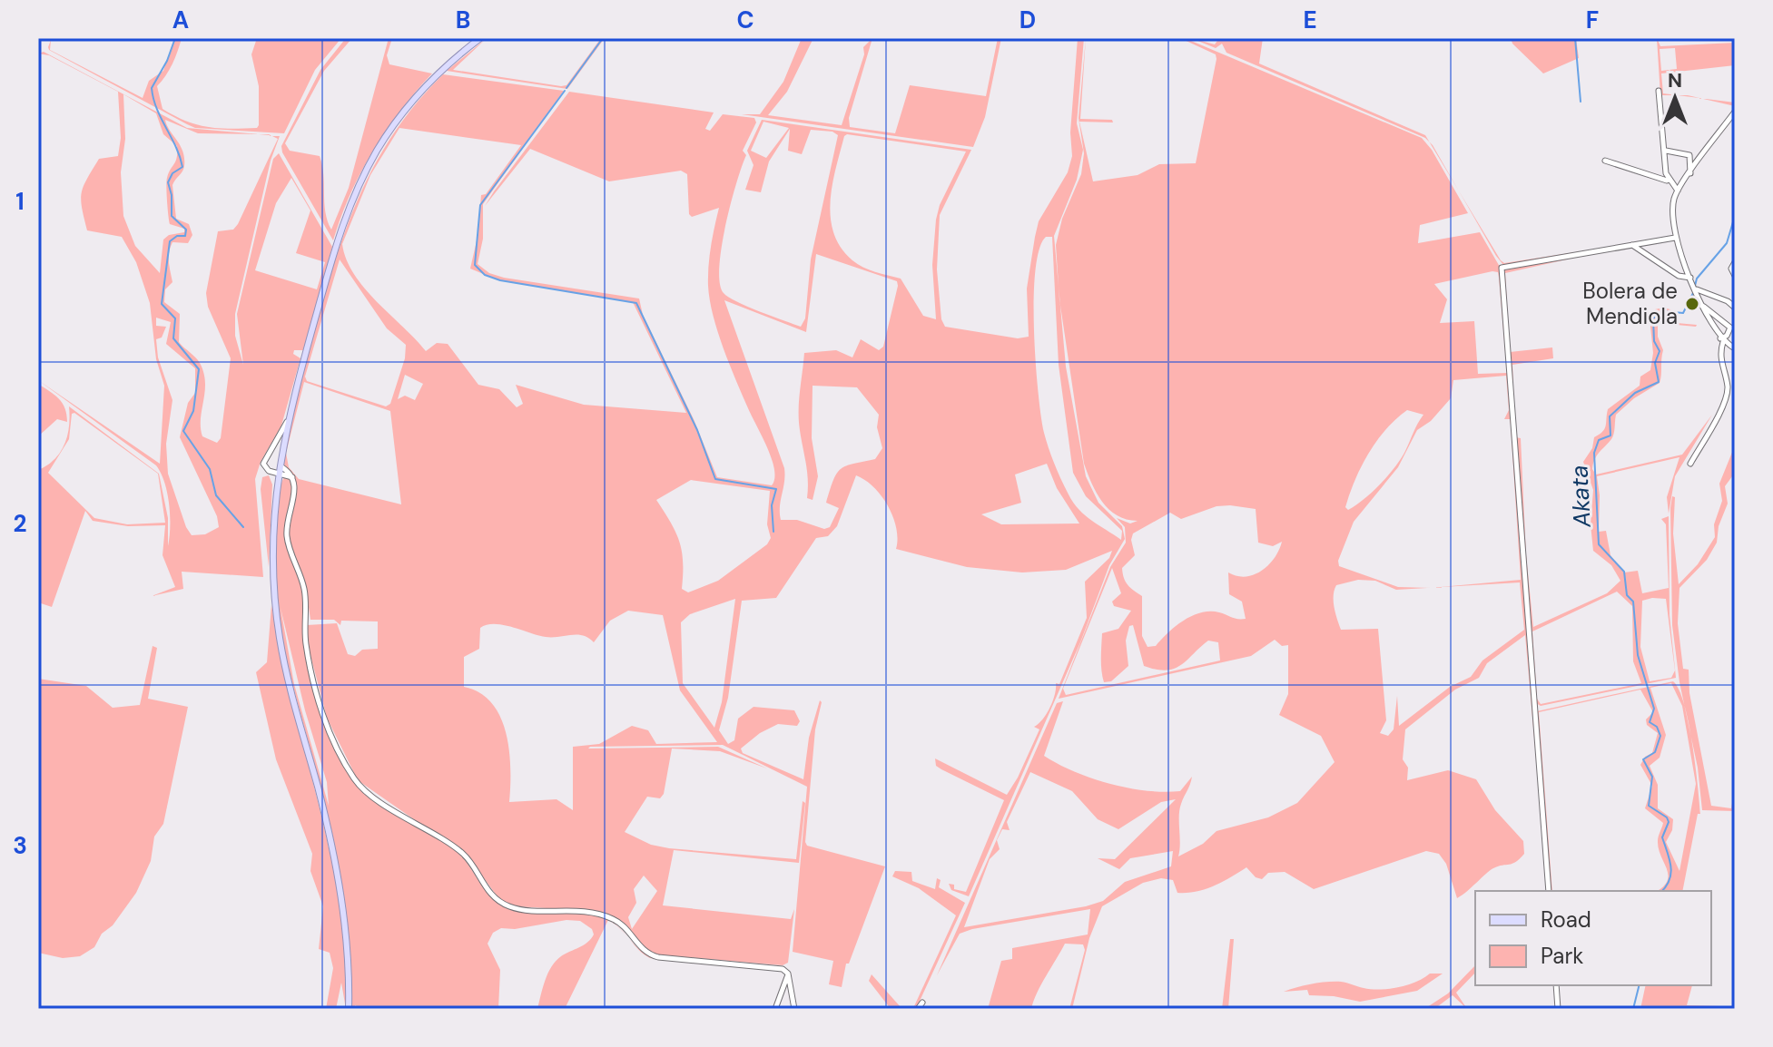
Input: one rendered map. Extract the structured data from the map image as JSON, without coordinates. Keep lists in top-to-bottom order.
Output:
{
  "water": ["Akata"],
  "places": ["Bolera de Mendiola"],
  "legend": ["Road", "Park"],
  "north": "top",
  "grid": {
    "columns": [
      "A",
      "B",
      "C",
      "D",
      "E",
      "F"
    ],
    "rows": ["1", "2", "3"]
  }
}
